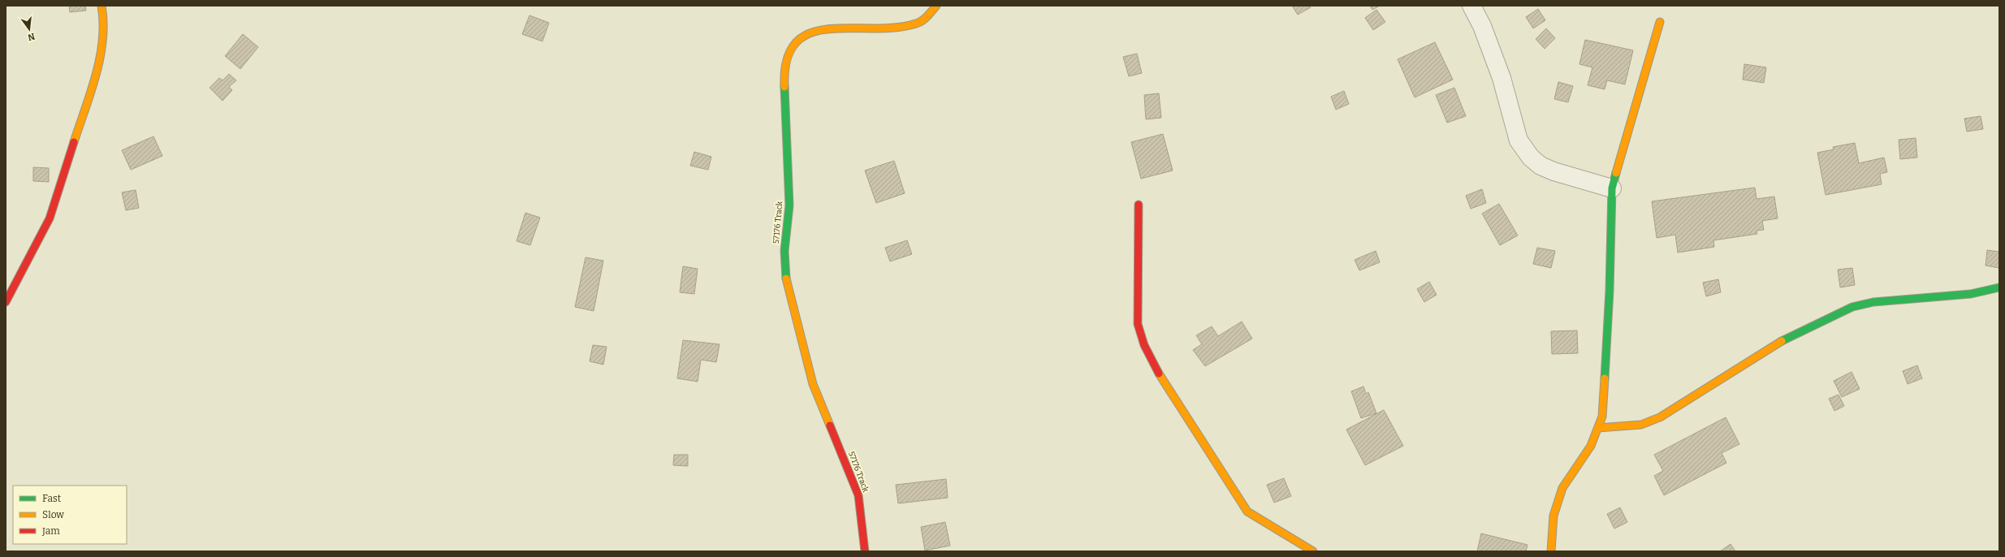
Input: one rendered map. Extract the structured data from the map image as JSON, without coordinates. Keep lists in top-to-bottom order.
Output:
{
  "streets": {
    "street": ["57176 Track"]
  },
  "legend": ["Fast", "Slow", "Jam"],
  "north": "bottom"
}
